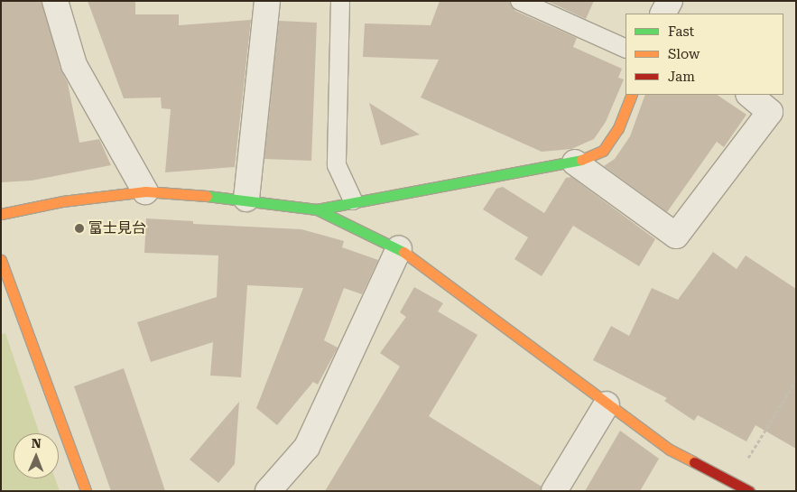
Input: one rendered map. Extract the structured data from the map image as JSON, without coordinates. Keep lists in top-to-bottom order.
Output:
{
  "places": ["富士見台"],
  "legend": ["Fast", "Slow", "Jam"],
  "north": "top"
}
